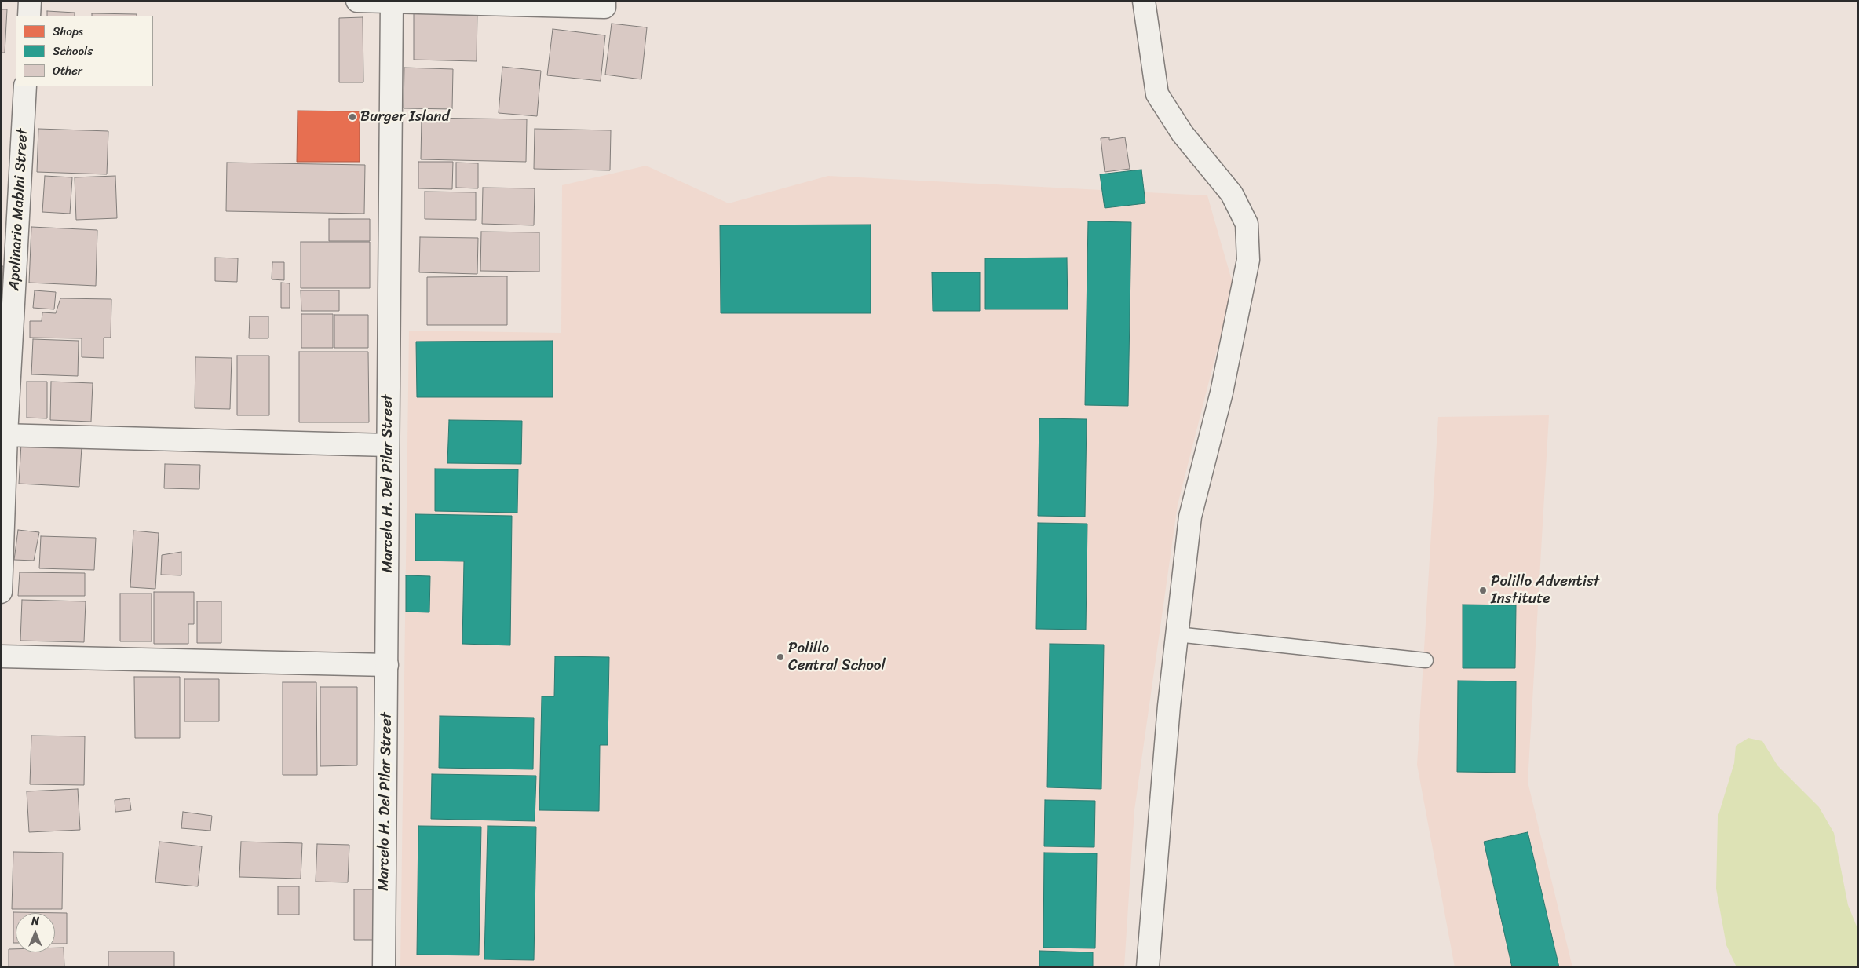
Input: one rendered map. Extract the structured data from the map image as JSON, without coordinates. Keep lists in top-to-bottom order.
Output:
{
  "streets": {
    "street": ["Apolinario Mabini Street", "Marcelo H. Del Pilar Street"]
  },
  "places": ["Burger Island", "Polillo Adventist Institute", "Polillo Central School"],
  "legend": ["Shops", "Schools", "Other"],
  "north": "top"
}
